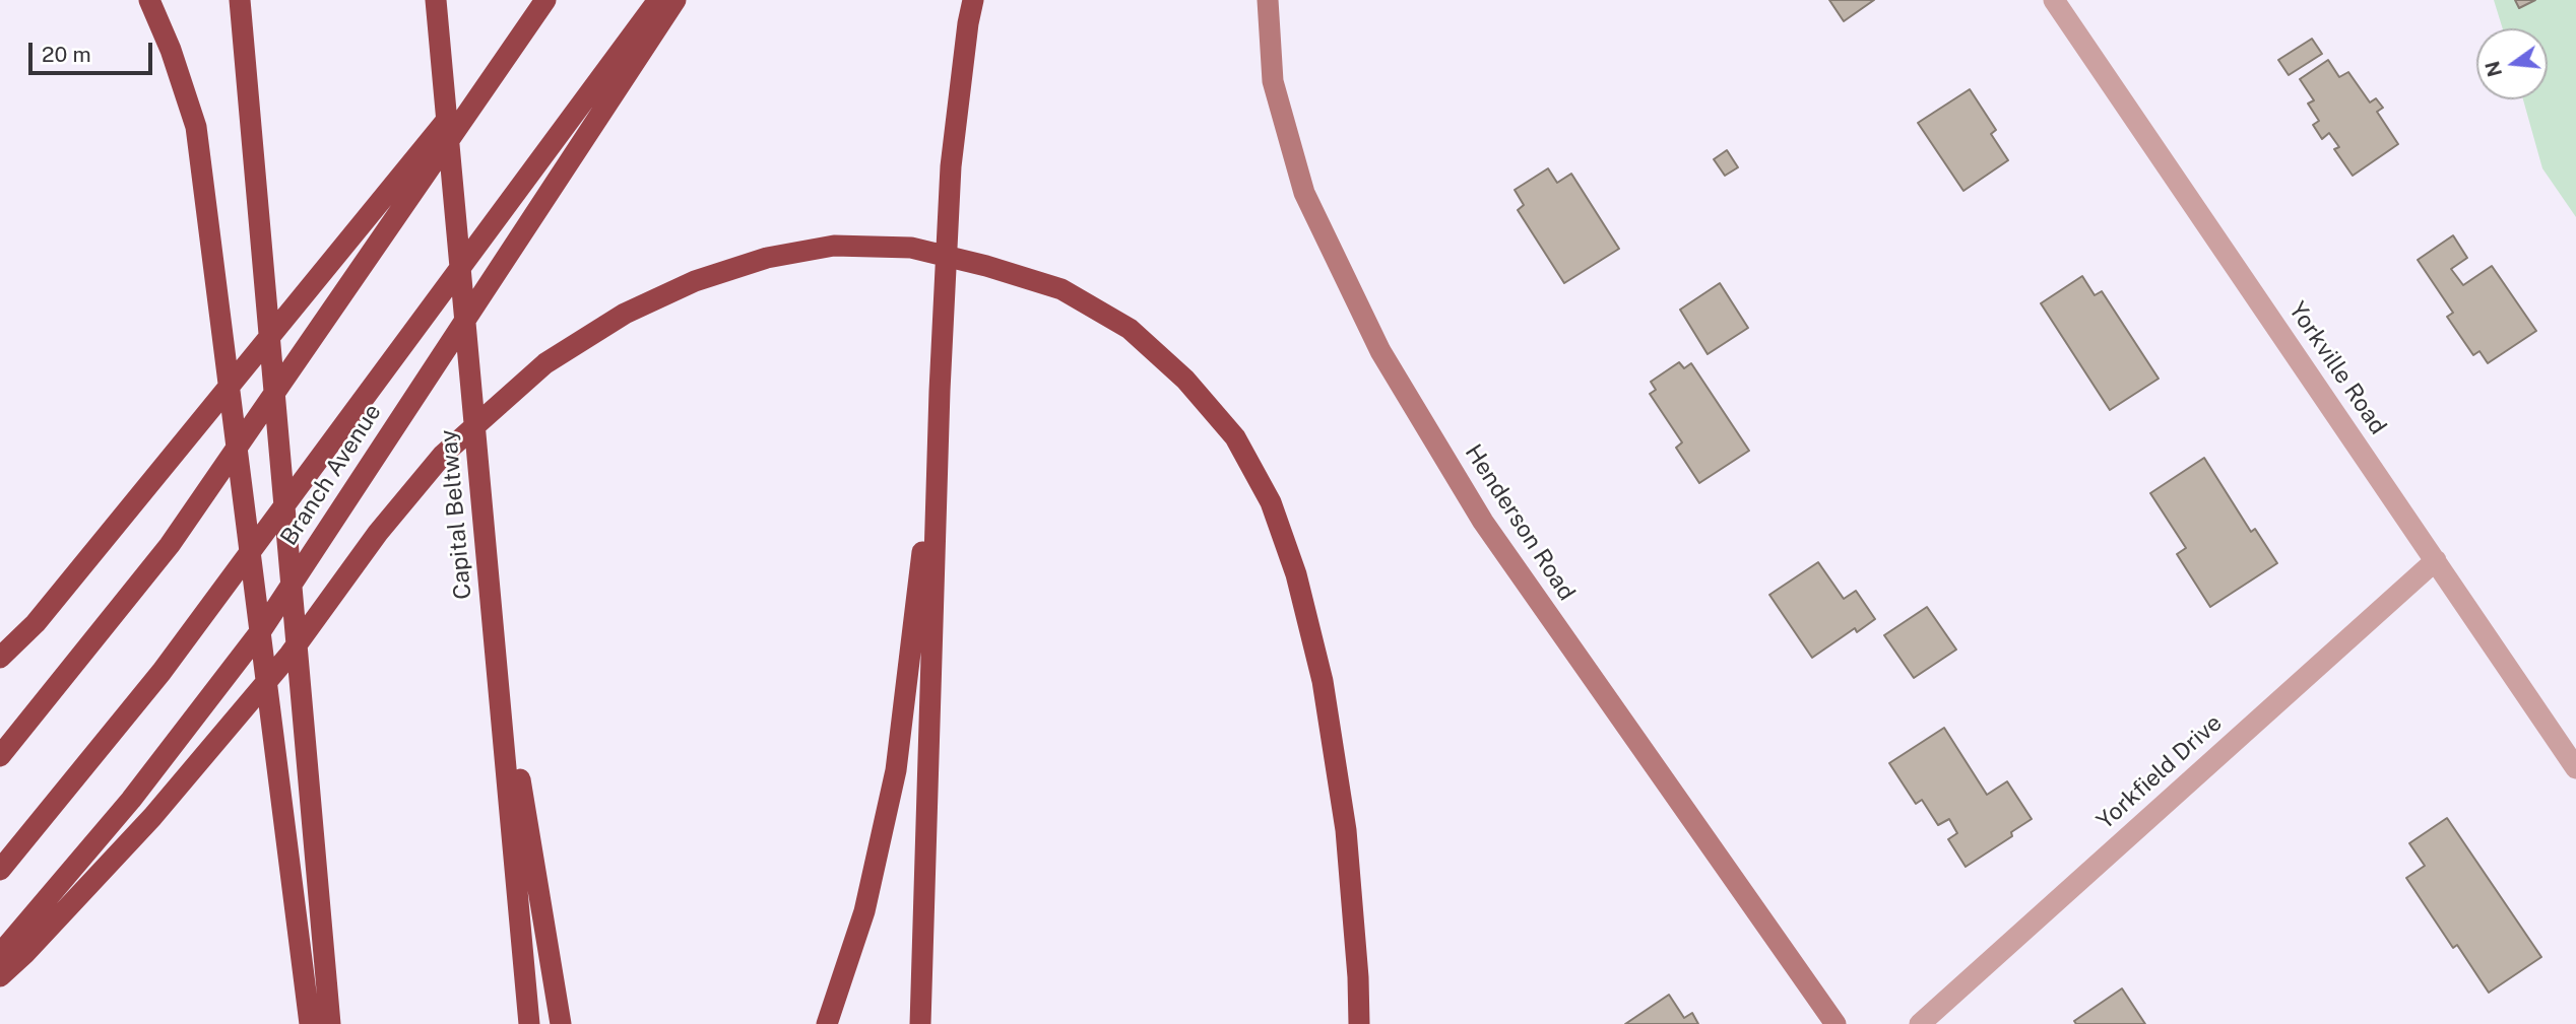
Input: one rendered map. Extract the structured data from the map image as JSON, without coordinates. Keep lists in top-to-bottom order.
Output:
{
  "streets": {
    "highway": ["Branch Avenue", "Capital Beltway"],
    "street": ["Yorkville Road", "Henderson Road", "Yorkfield Drive"]
  },
  "crossings": [
    ["Yorkville Road", "Yorkfield Drive"]
  ],
  "scale_bar": "20 m",
  "north": "left"
}
